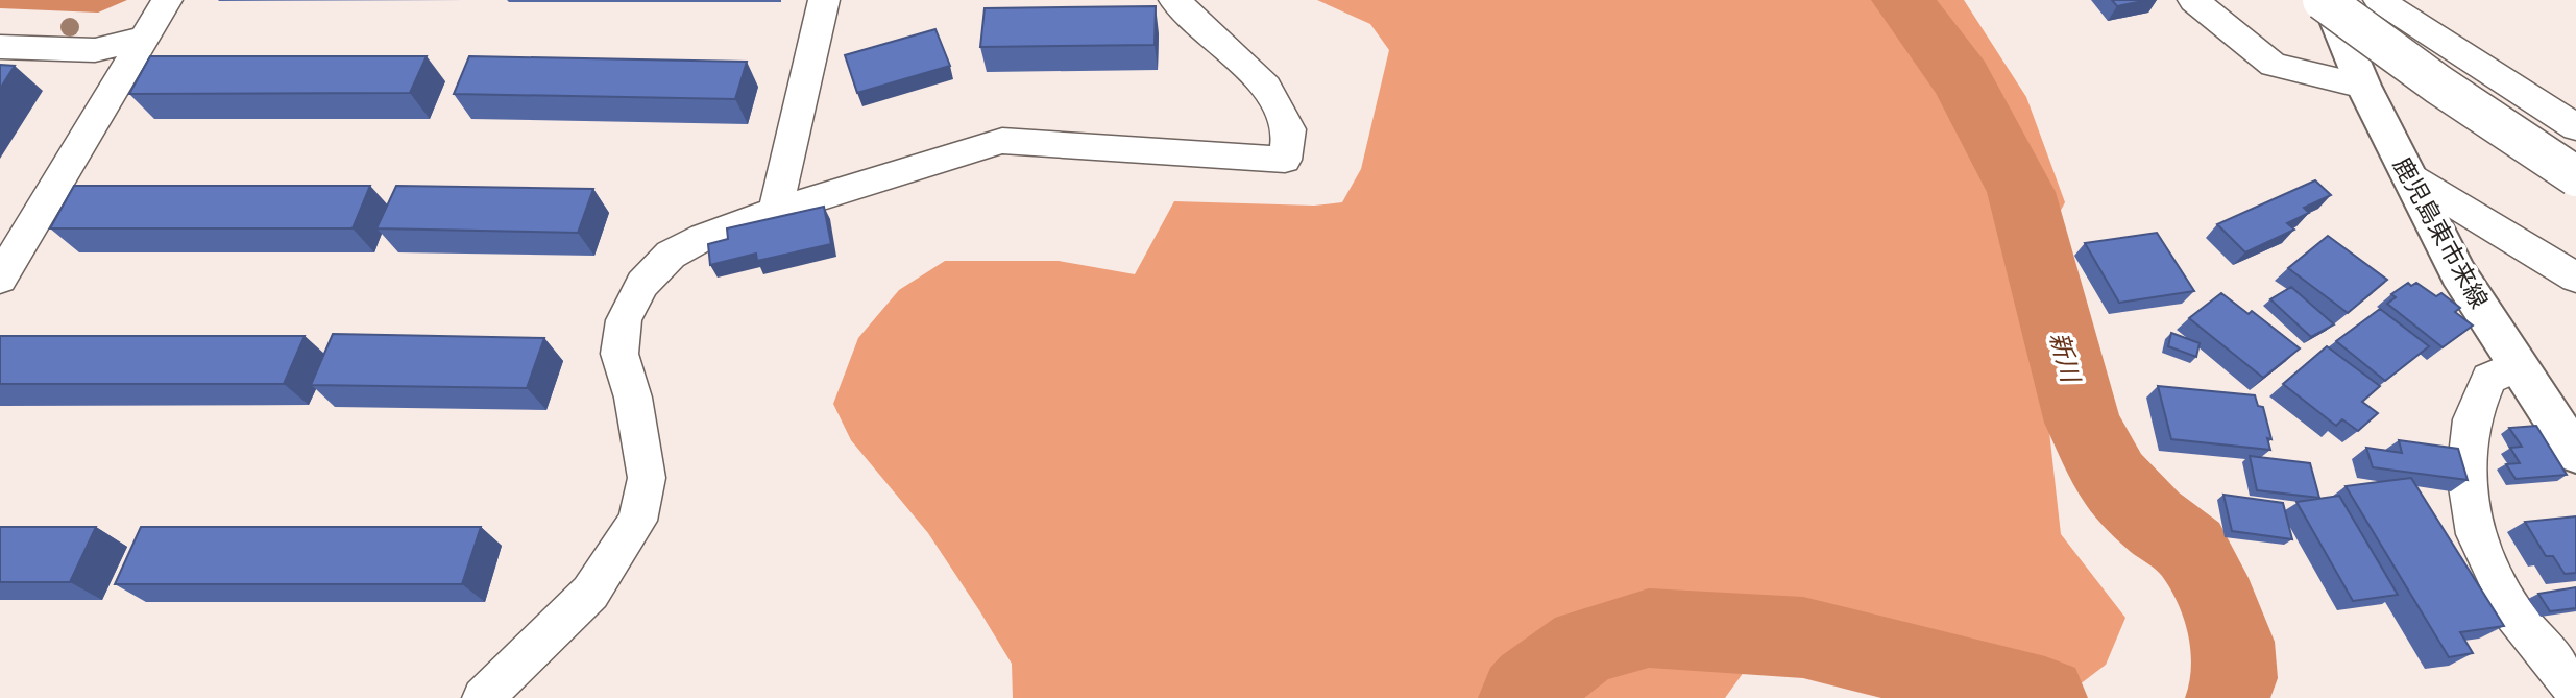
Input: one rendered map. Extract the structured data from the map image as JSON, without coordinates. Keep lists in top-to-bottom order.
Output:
{
  "streets": {
    "main road": ["鹿児島東市来線"]
  },
  "water": ["新川"]
}
